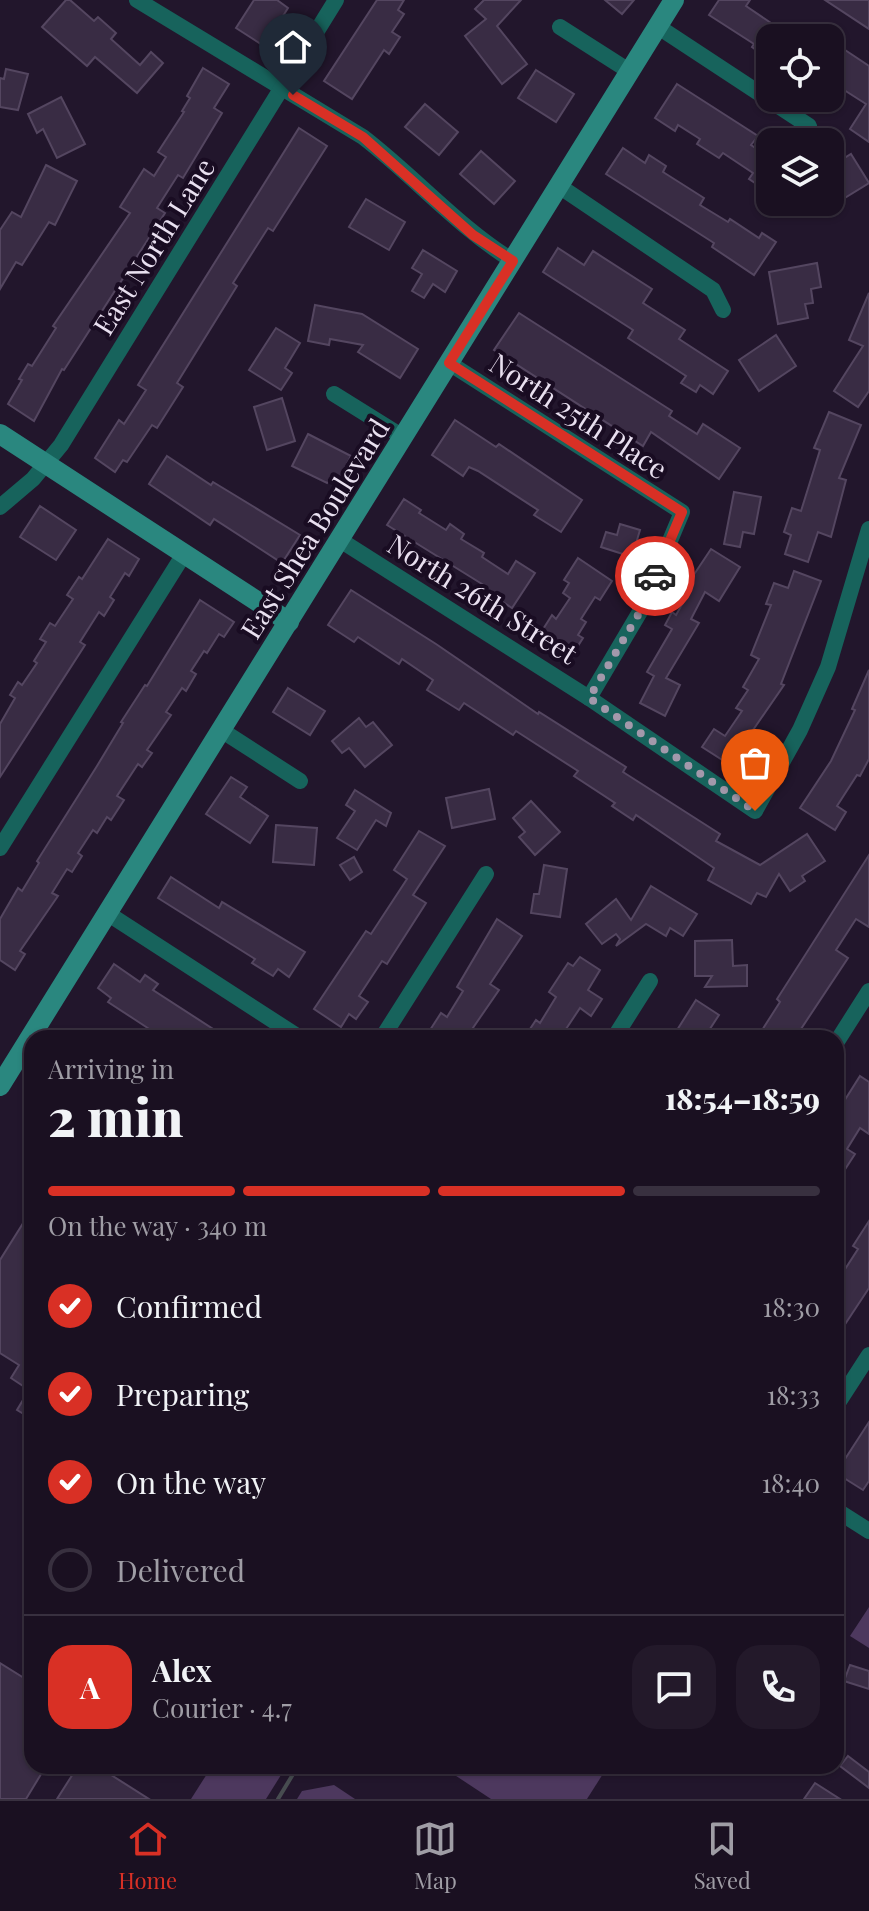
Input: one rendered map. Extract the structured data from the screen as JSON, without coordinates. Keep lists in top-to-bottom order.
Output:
{
  "streets": {
    "street": [
      "East North Lane",
      "North 25th Place",
      "East Shea Boulevard",
      "North 26th Street"
    ]
  },
  "crossings": [
    ["North 25th Place", "East Shea Boulevard"],
    ["North 25th Place", "North 26th Street"],
    ["East Shea Boulevard", "North 26th Street"]
  ],
  "page": {
    "heading": ["2 min", "Arriving in", "18:54–18:59"],
    "panel": ["Alex", "Courier · 4.7"],
    "bar": "On the way · 340 m",
    "list": [
      ["Confirmed", "18:30"],
      ["Preparing", "18:33"],
      ["On the way", "18:40"],
      "Delivered"
    ],
    "round": "A",
    "tabs": ["Home", "Map", "Saved"]
  }
}
